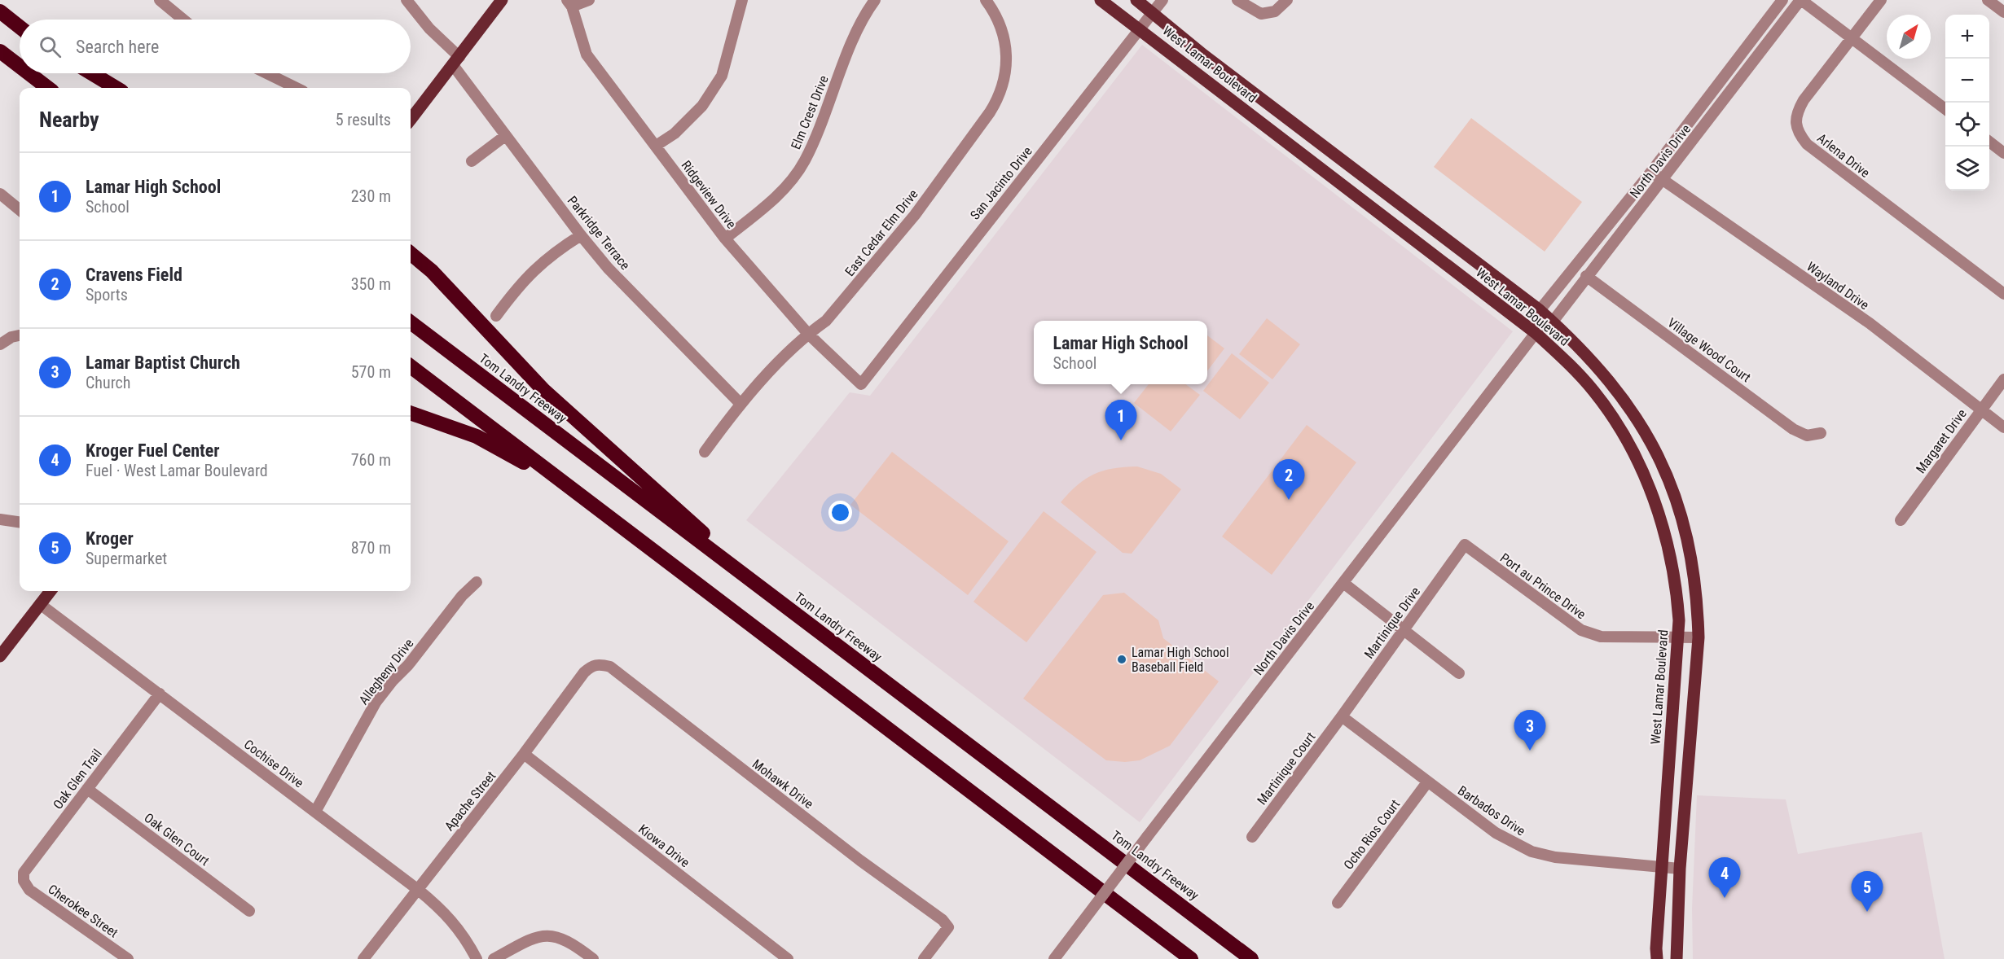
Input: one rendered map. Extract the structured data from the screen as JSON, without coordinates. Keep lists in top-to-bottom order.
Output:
{
  "streets": {
    "highway": ["Tom Landry Freeway"],
    "main road": ["West Lamar Boulevard"],
    "street": [
      "Elm Crest Drive",
      "Arlena Drive",
      "North Davis Drive",
      "San Jacinto Drive",
      "Ridgeview Drive",
      "Parkridge Terrace",
      "East Cedar Elm Drive",
      "Wayland Drive",
      "Village Wood Court",
      "Margaret Drive",
      "Port au Prince Drive",
      "Martinique Drive",
      "Allegheny Drive",
      "Cochise Drive",
      "Martinique Court",
      "Oak Glen Trail",
      "Mohawk Drive",
      "Apache Street",
      "Barbados Drive",
      "Ocho Rios Court",
      "Oak Glen Court",
      "Kiowa Drive",
      "Cherokee Street"
    ]
  },
  "crossings": [
    ["West Lamar Boulevard", "North Davis Drive"],
    ["West Lamar Boulevard", "San Jacinto Drive"],
    ["West Lamar Boulevard", "Port au Prince Drive"],
    ["West Lamar Boulevard", "Barbados Drive"],
    ["Elm Crest Drive", "Ridgeview Drive"],
    ["North Davis Drive", "Wayland Drive"],
    ["North Davis Drive", "Village Wood Court"],
    ["San Jacinto Drive", "Ridgeview Drive"],
    ["Ridgeview Drive", "East Cedar Elm Drive"],
    ["Parkridge Terrace", "East Cedar Elm Drive"],
    ["Wayland Drive", "Margaret Drive"],
    ["Port au Prince Drive", "Martinique Drive"],
    ["Martinique Drive", "Martinique Court"],
    ["Martinique Drive", "Barbados Drive"],
    ["Allegheny Drive", "Cochise Drive"],
    ["Cochise Drive", "Oak Glen Trail"],
    ["Cochise Drive", "Apache Street"],
    ["Martinique Court", "Barbados Drive"],
    ["Oak Glen Trail", "Oak Glen Court"],
    ["Oak Glen Trail", "Cherokee Street"],
    ["Mohawk Drive", "Apache Street"],
    ["Apache Street", "Kiowa Drive"],
    ["Barbados Drive", "Ocho Rios Court"]
  ],
  "places": ["Lamar High School Baseball Field"],
  "north": "top right",
  "page": {
    "map_buttons": ["+", "−"],
    "search": "Search here",
    "heading": ["Nearby", "5 results"],
    "list": [
      {
        "mark": "1",
        "name": "Lamar High School",
        "note": "School",
        "value": "230 m"
      },
      {
        "mark": "2",
        "name": "Cravens Field",
        "note": "Sports",
        "value": "350 m"
      },
      {
        "mark": "3",
        "name": "Lamar Baptist Church",
        "note": "Church",
        "value": "570 m"
      },
      {
        "mark": "4",
        "name": "Kroger Fuel Center",
        "note": "Fuel · West Lamar Boulevard",
        "value": "760 m"
      },
      {
        "mark": "5",
        "name": "Kroger",
        "note": "Supermarket",
        "value": "870 m"
      }
    ],
    "popup": ["Lamar High School", "School"],
    "pins": [
      "1",
      "2",
      "3",
      "4",
      "5"
    ]
  }
}
